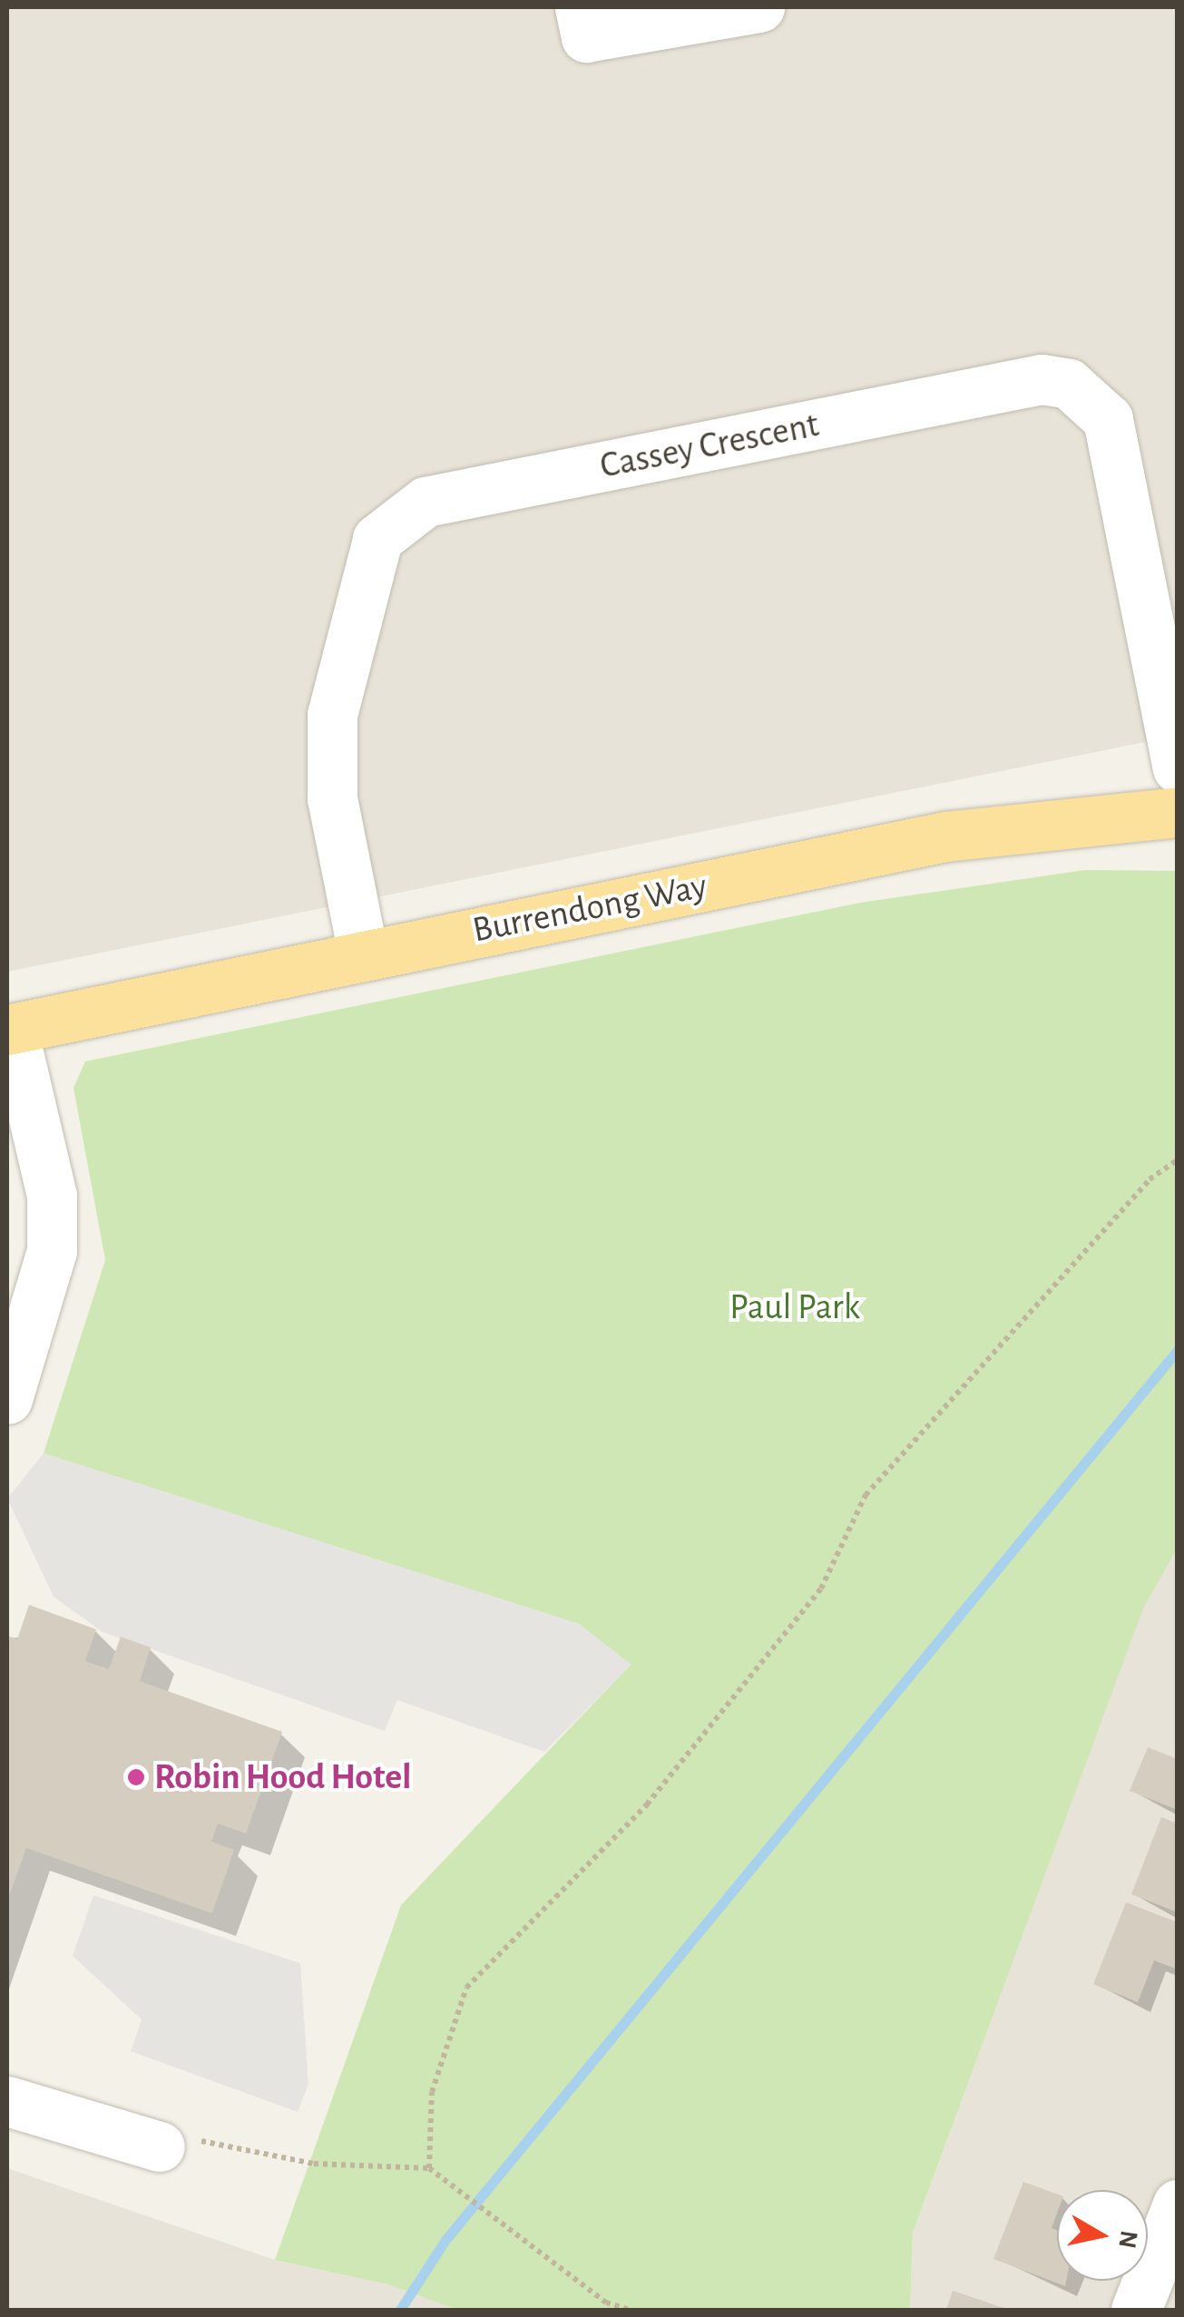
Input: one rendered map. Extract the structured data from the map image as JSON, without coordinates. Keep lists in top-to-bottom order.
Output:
{
  "streets": {
    "main road": ["Burrendong Way"],
    "street": ["Cassey Crescent"]
  },
  "crossings": [
    ["Cassey Crescent", "Burrendong Way"]
  ],
  "parks": ["Paul Park"],
  "places": ["Robin Hood Hotel"],
  "north": "right"
}
